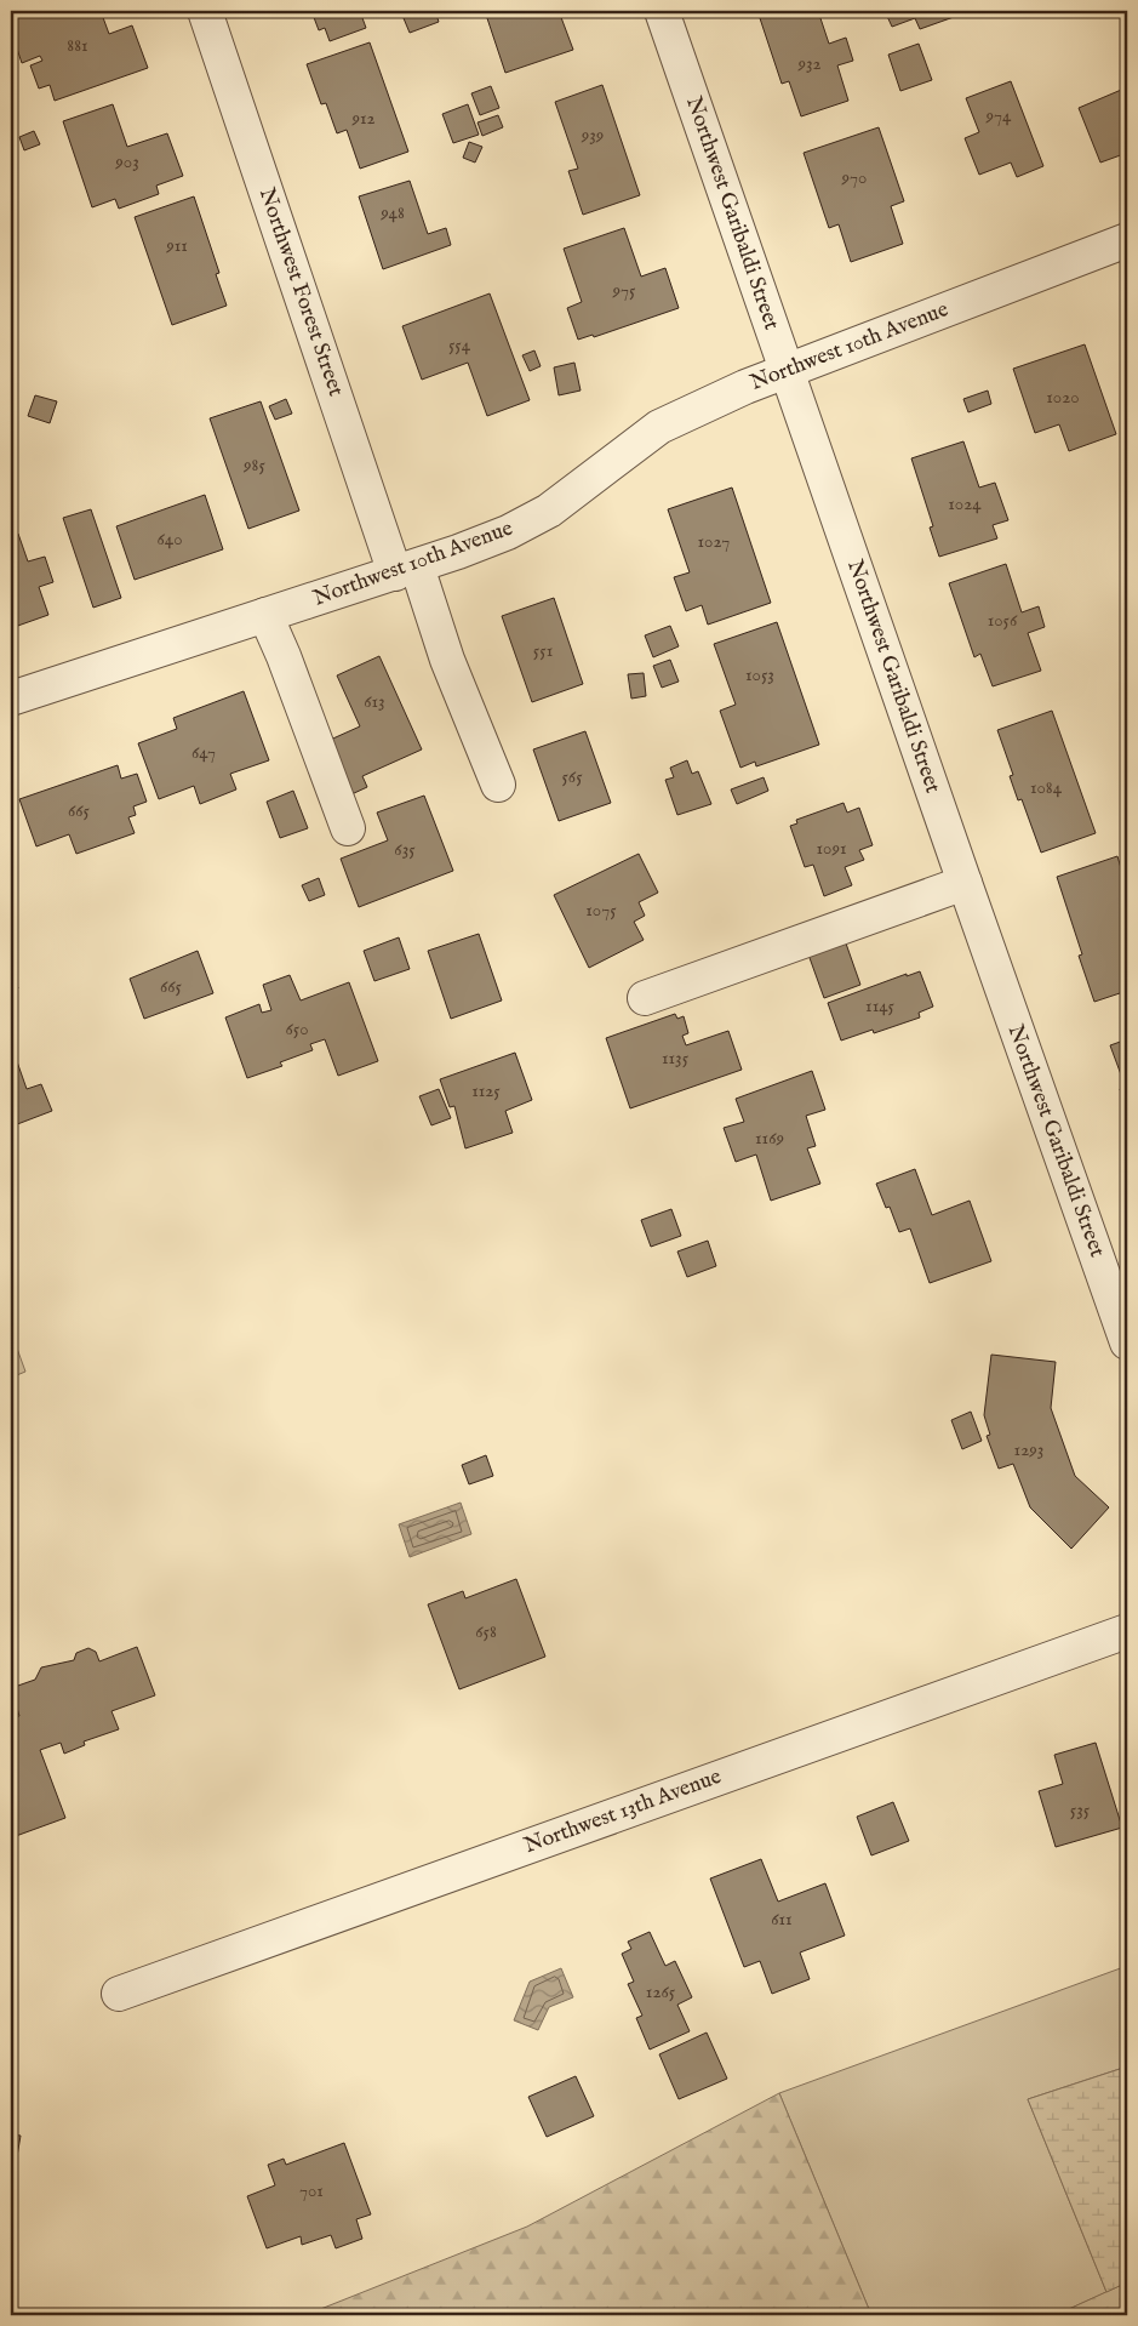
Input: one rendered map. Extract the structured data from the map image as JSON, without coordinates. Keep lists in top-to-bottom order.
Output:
{
  "streets": {
    "street": [
      "Northwest Garibaldi Street",
      "Northwest Forest Street",
      "Northwest 10th Avenue",
      "Northwest 13th Avenue"
    ]
  },
  "crossings": [
    ["Northwest Garibaldi Street", "Northwest 10th Avenue"],
    ["Northwest Forest Street", "Northwest 10th Avenue"]
  ],
  "house_numbers": [
    "881",
    "932",
    "974",
    "912",
    "939",
    "903",
    "970",
    "948",
    "911",
    "975",
    "554",
    "1020",
    "985",
    "1024",
    "640",
    "1027",
    "1056",
    "551",
    "1053",
    "613",
    "647",
    "565",
    "1084",
    "665",
    "1091",
    "635",
    "1075",
    "665",
    "1145",
    "650",
    "1135",
    "1125",
    "1169",
    "1293",
    "658",
    "535",
    "611",
    "1265",
    "701"
  ]
}
